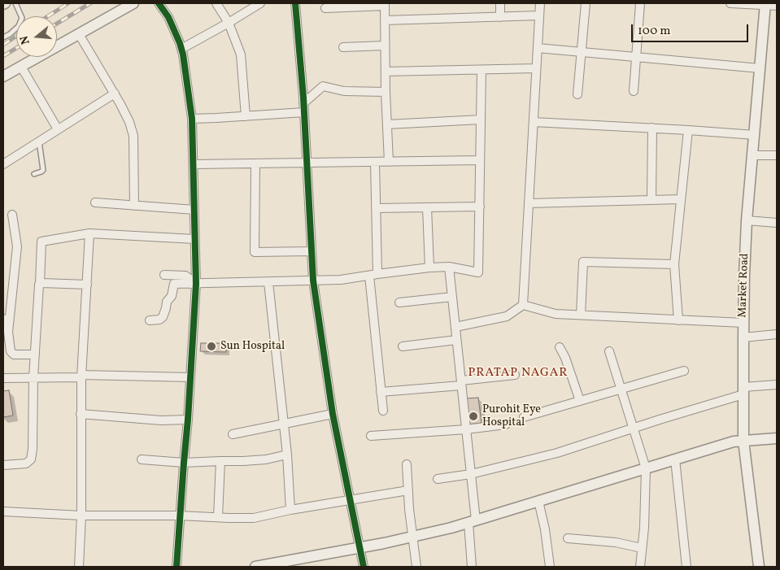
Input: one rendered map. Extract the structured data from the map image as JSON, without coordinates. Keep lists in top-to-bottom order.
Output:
{
  "streets": {
    "street": ["Market Road"]
  },
  "districts": ["PRATAP NAGAR"],
  "places": ["Sun Hospital", "Purohit Eye Hospital"],
  "scale_bar": "100 m",
  "north": "left"
}
